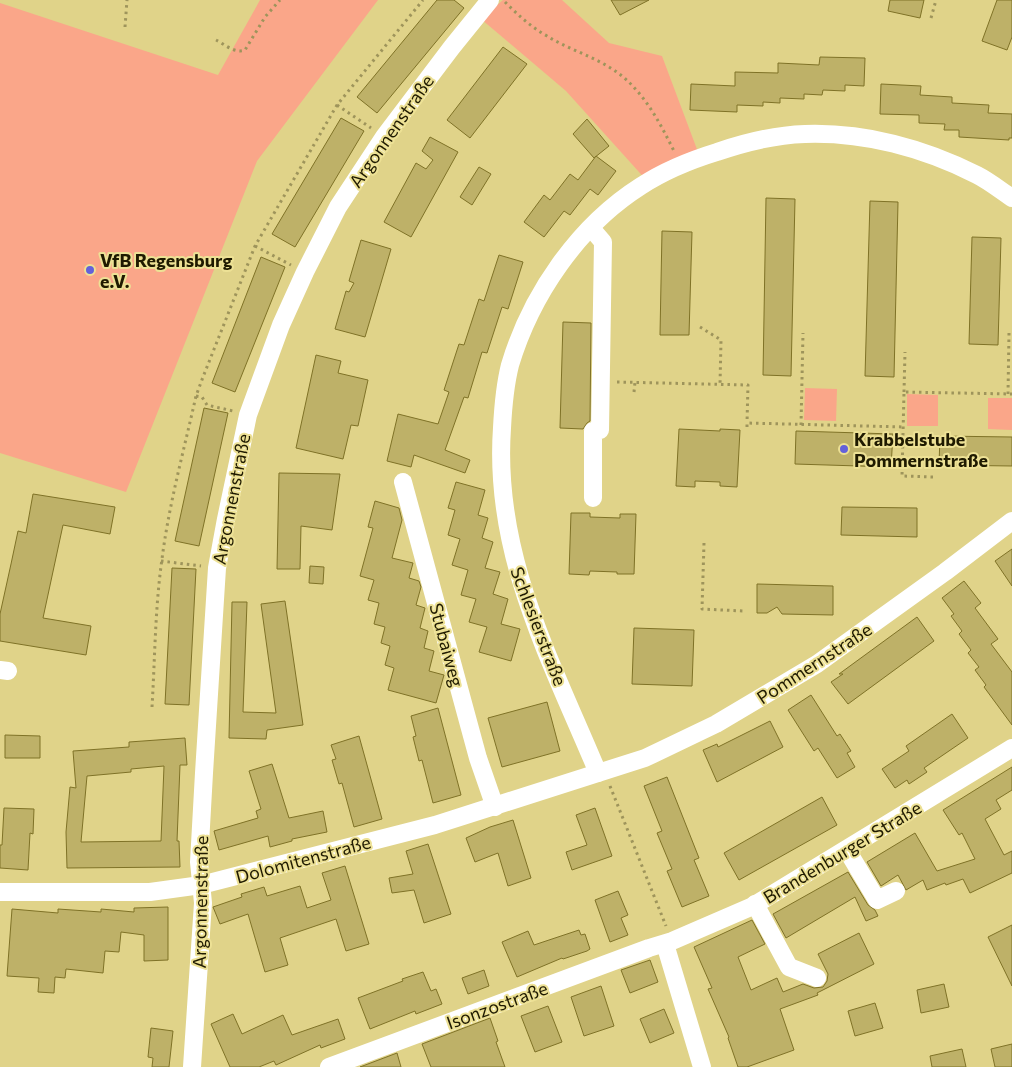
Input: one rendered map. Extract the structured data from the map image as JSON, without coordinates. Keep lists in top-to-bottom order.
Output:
{
  "streets": {
    "street": [
      "Argonnenstraße",
      "Schlesierstraße",
      "Stubaiweg",
      "Pommernstraße",
      "Brandenburger Straße",
      "Dolomitenstraße",
      "Isonzostraße"
    ]
  },
  "crossings": [
    ["Argonnenstraße", "Dolomitenstraße"],
    ["Schlesierstraße", "Pommernstraße"],
    ["Schlesierstraße", "Dolomitenstraße"],
    ["Stubaiweg", "Dolomitenstraße"],
    ["Pommernstraße", "Dolomitenstraße"],
    ["Brandenburger Straße", "Isonzostraße"]
  ],
  "places": ["VfB Regensburg e.V.", "Krabbelstube Pommernstraße"]
}
